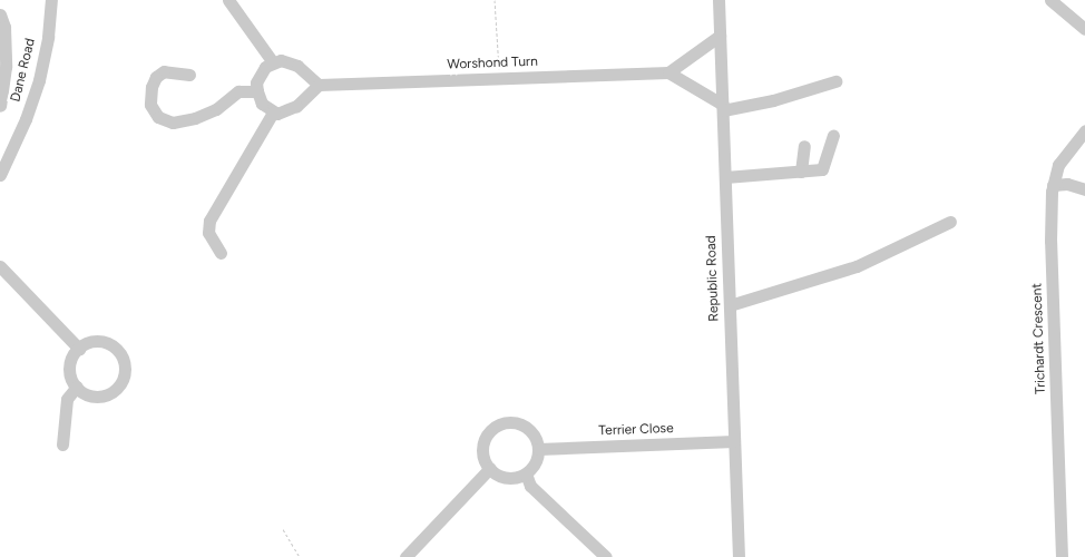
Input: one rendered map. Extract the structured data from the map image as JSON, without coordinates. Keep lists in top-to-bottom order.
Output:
{
  "streets": {
    "street": [
      "Worshond Turn",
      "Dane Road",
      "Republic Road",
      "Trichardt Crescent",
      "Terrier Close"
    ]
  },
  "crossings": [
    ["Republic Road", "Terrier Close"]
  ]
}
